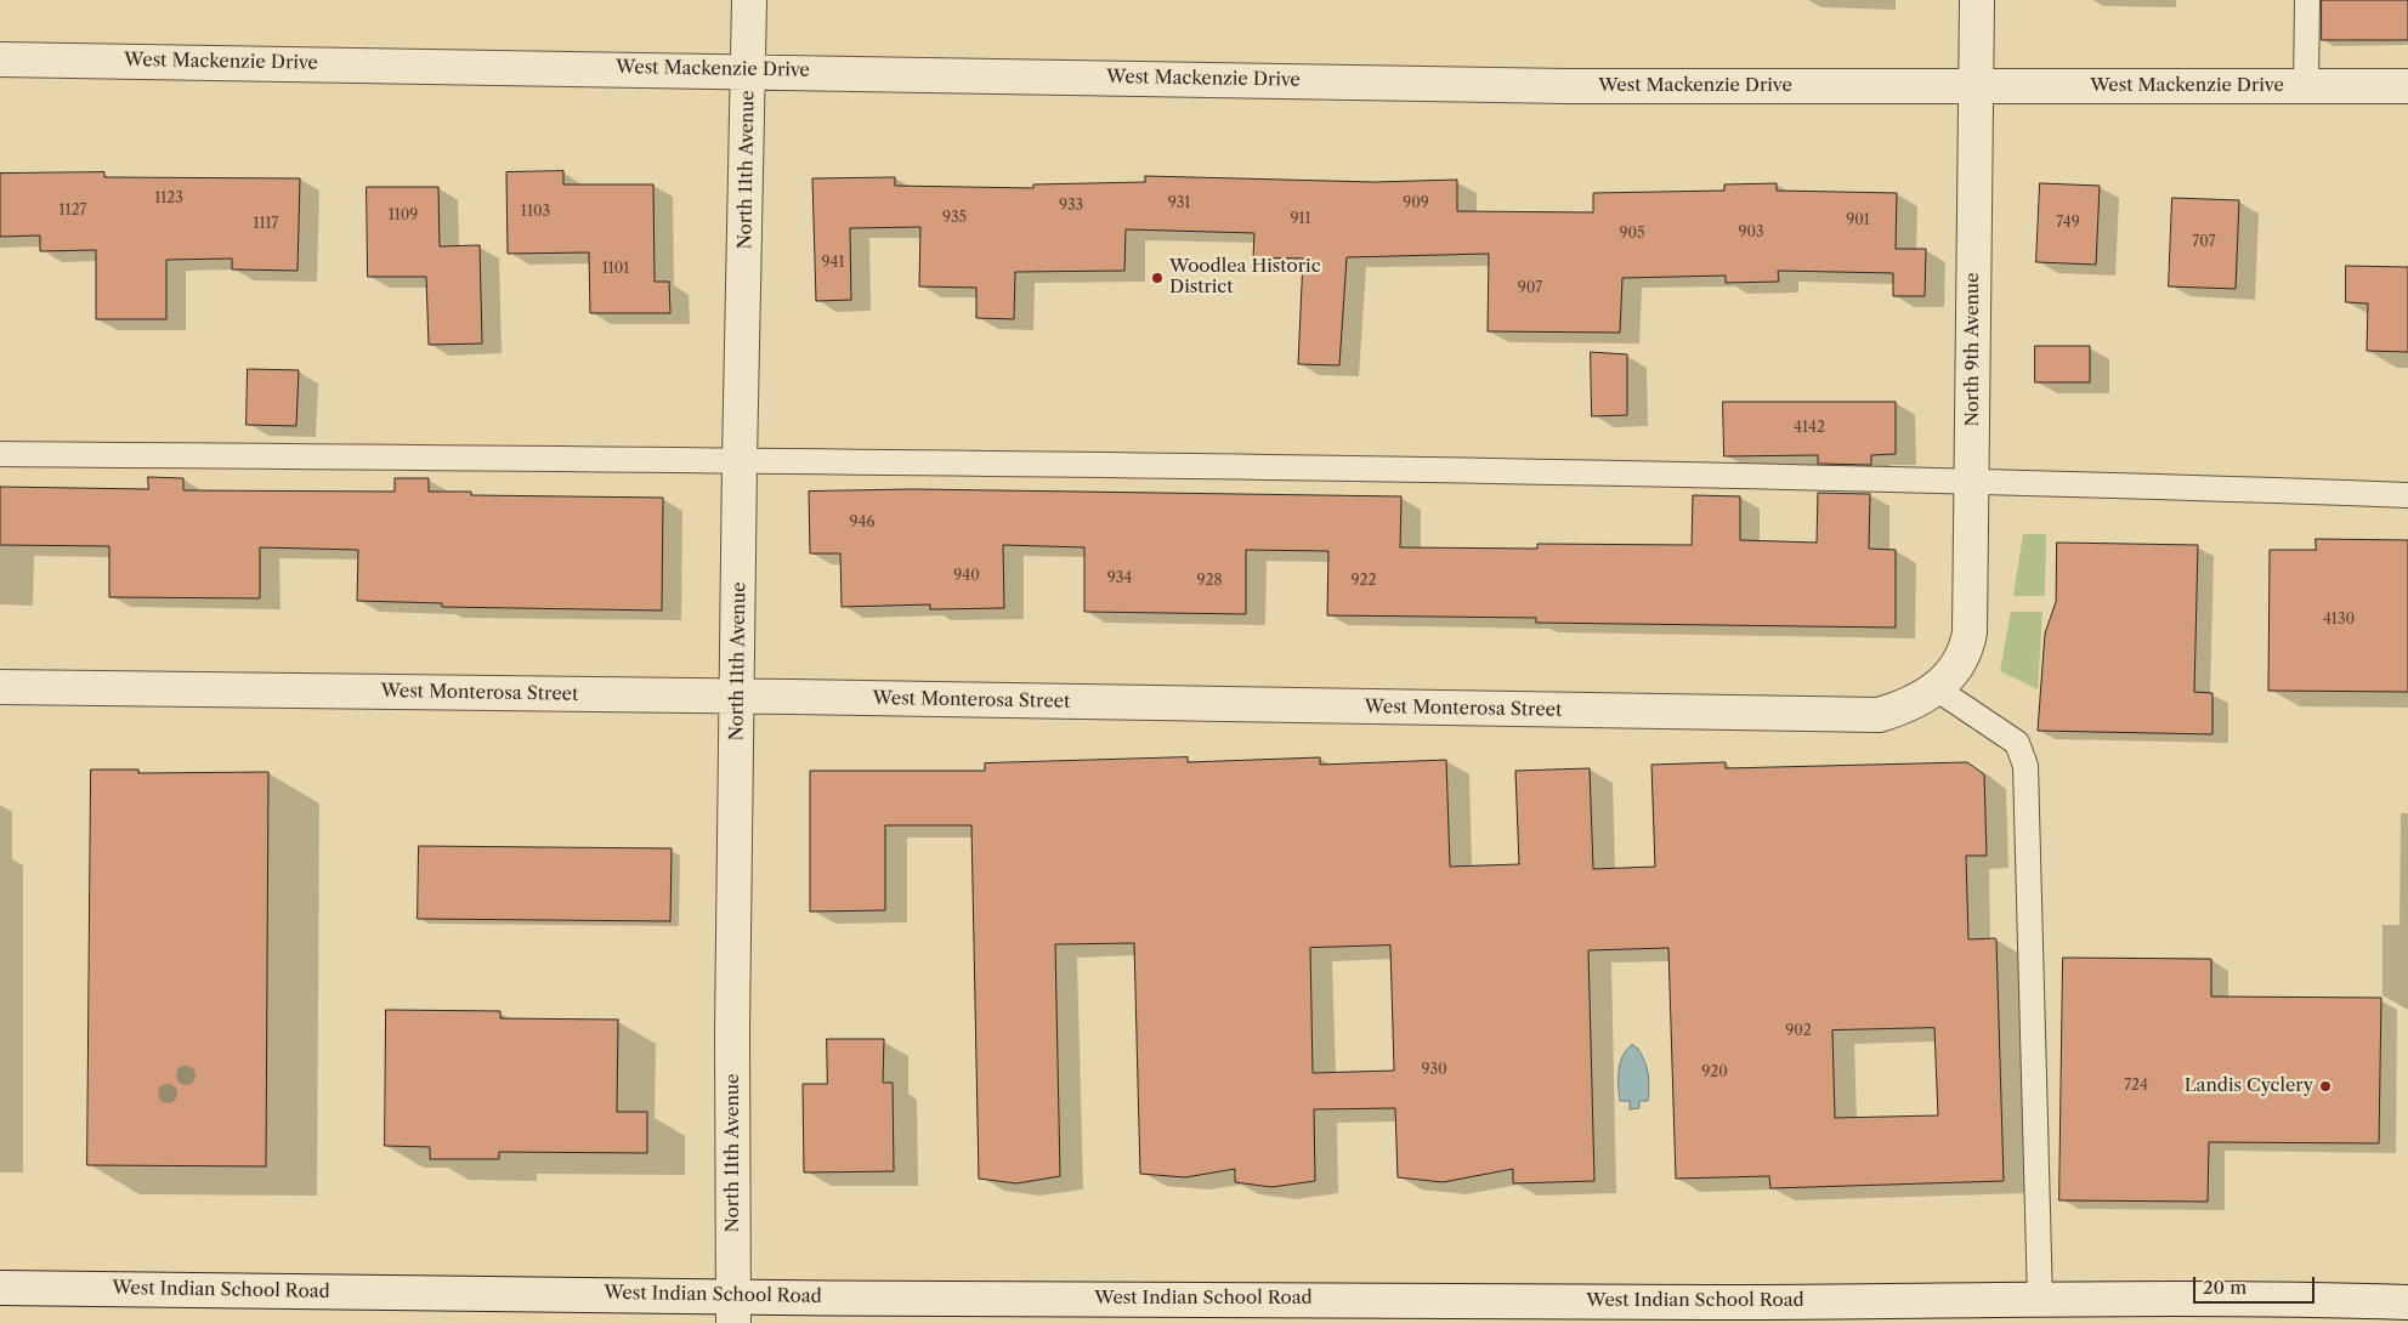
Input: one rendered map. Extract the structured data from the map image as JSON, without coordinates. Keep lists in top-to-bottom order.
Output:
{
  "streets": {
    "street": [
      "West Mackenzie Drive",
      "North 11th Avenue",
      "North 9th Avenue",
      "West Monterosa Street",
      "West Indian School Road"
    ]
  },
  "crossings": [
    ["West Mackenzie Drive", "North 11th Avenue"],
    ["West Mackenzie Drive", "North 9th Avenue"],
    ["North 11th Avenue", "West Monterosa Street"],
    ["North 11th Avenue", "West Indian School Road"],
    ["North 9th Avenue", "West Monterosa Street"]
  ],
  "places": ["Woodlea Historic District", "Landis Cyclery"],
  "house_numbers": [
    "1123",
    "931",
    "909",
    "933",
    "1127",
    "1103",
    "1109",
    "935",
    "911",
    "901",
    "749",
    "1117",
    "903",
    "905",
    "707",
    "941",
    "1101",
    "907",
    "4142",
    "946",
    "940",
    "934",
    "928",
    "922",
    "4130",
    "902",
    "930",
    "920",
    "724"
  ],
  "scale_bar": "20 m"
}
